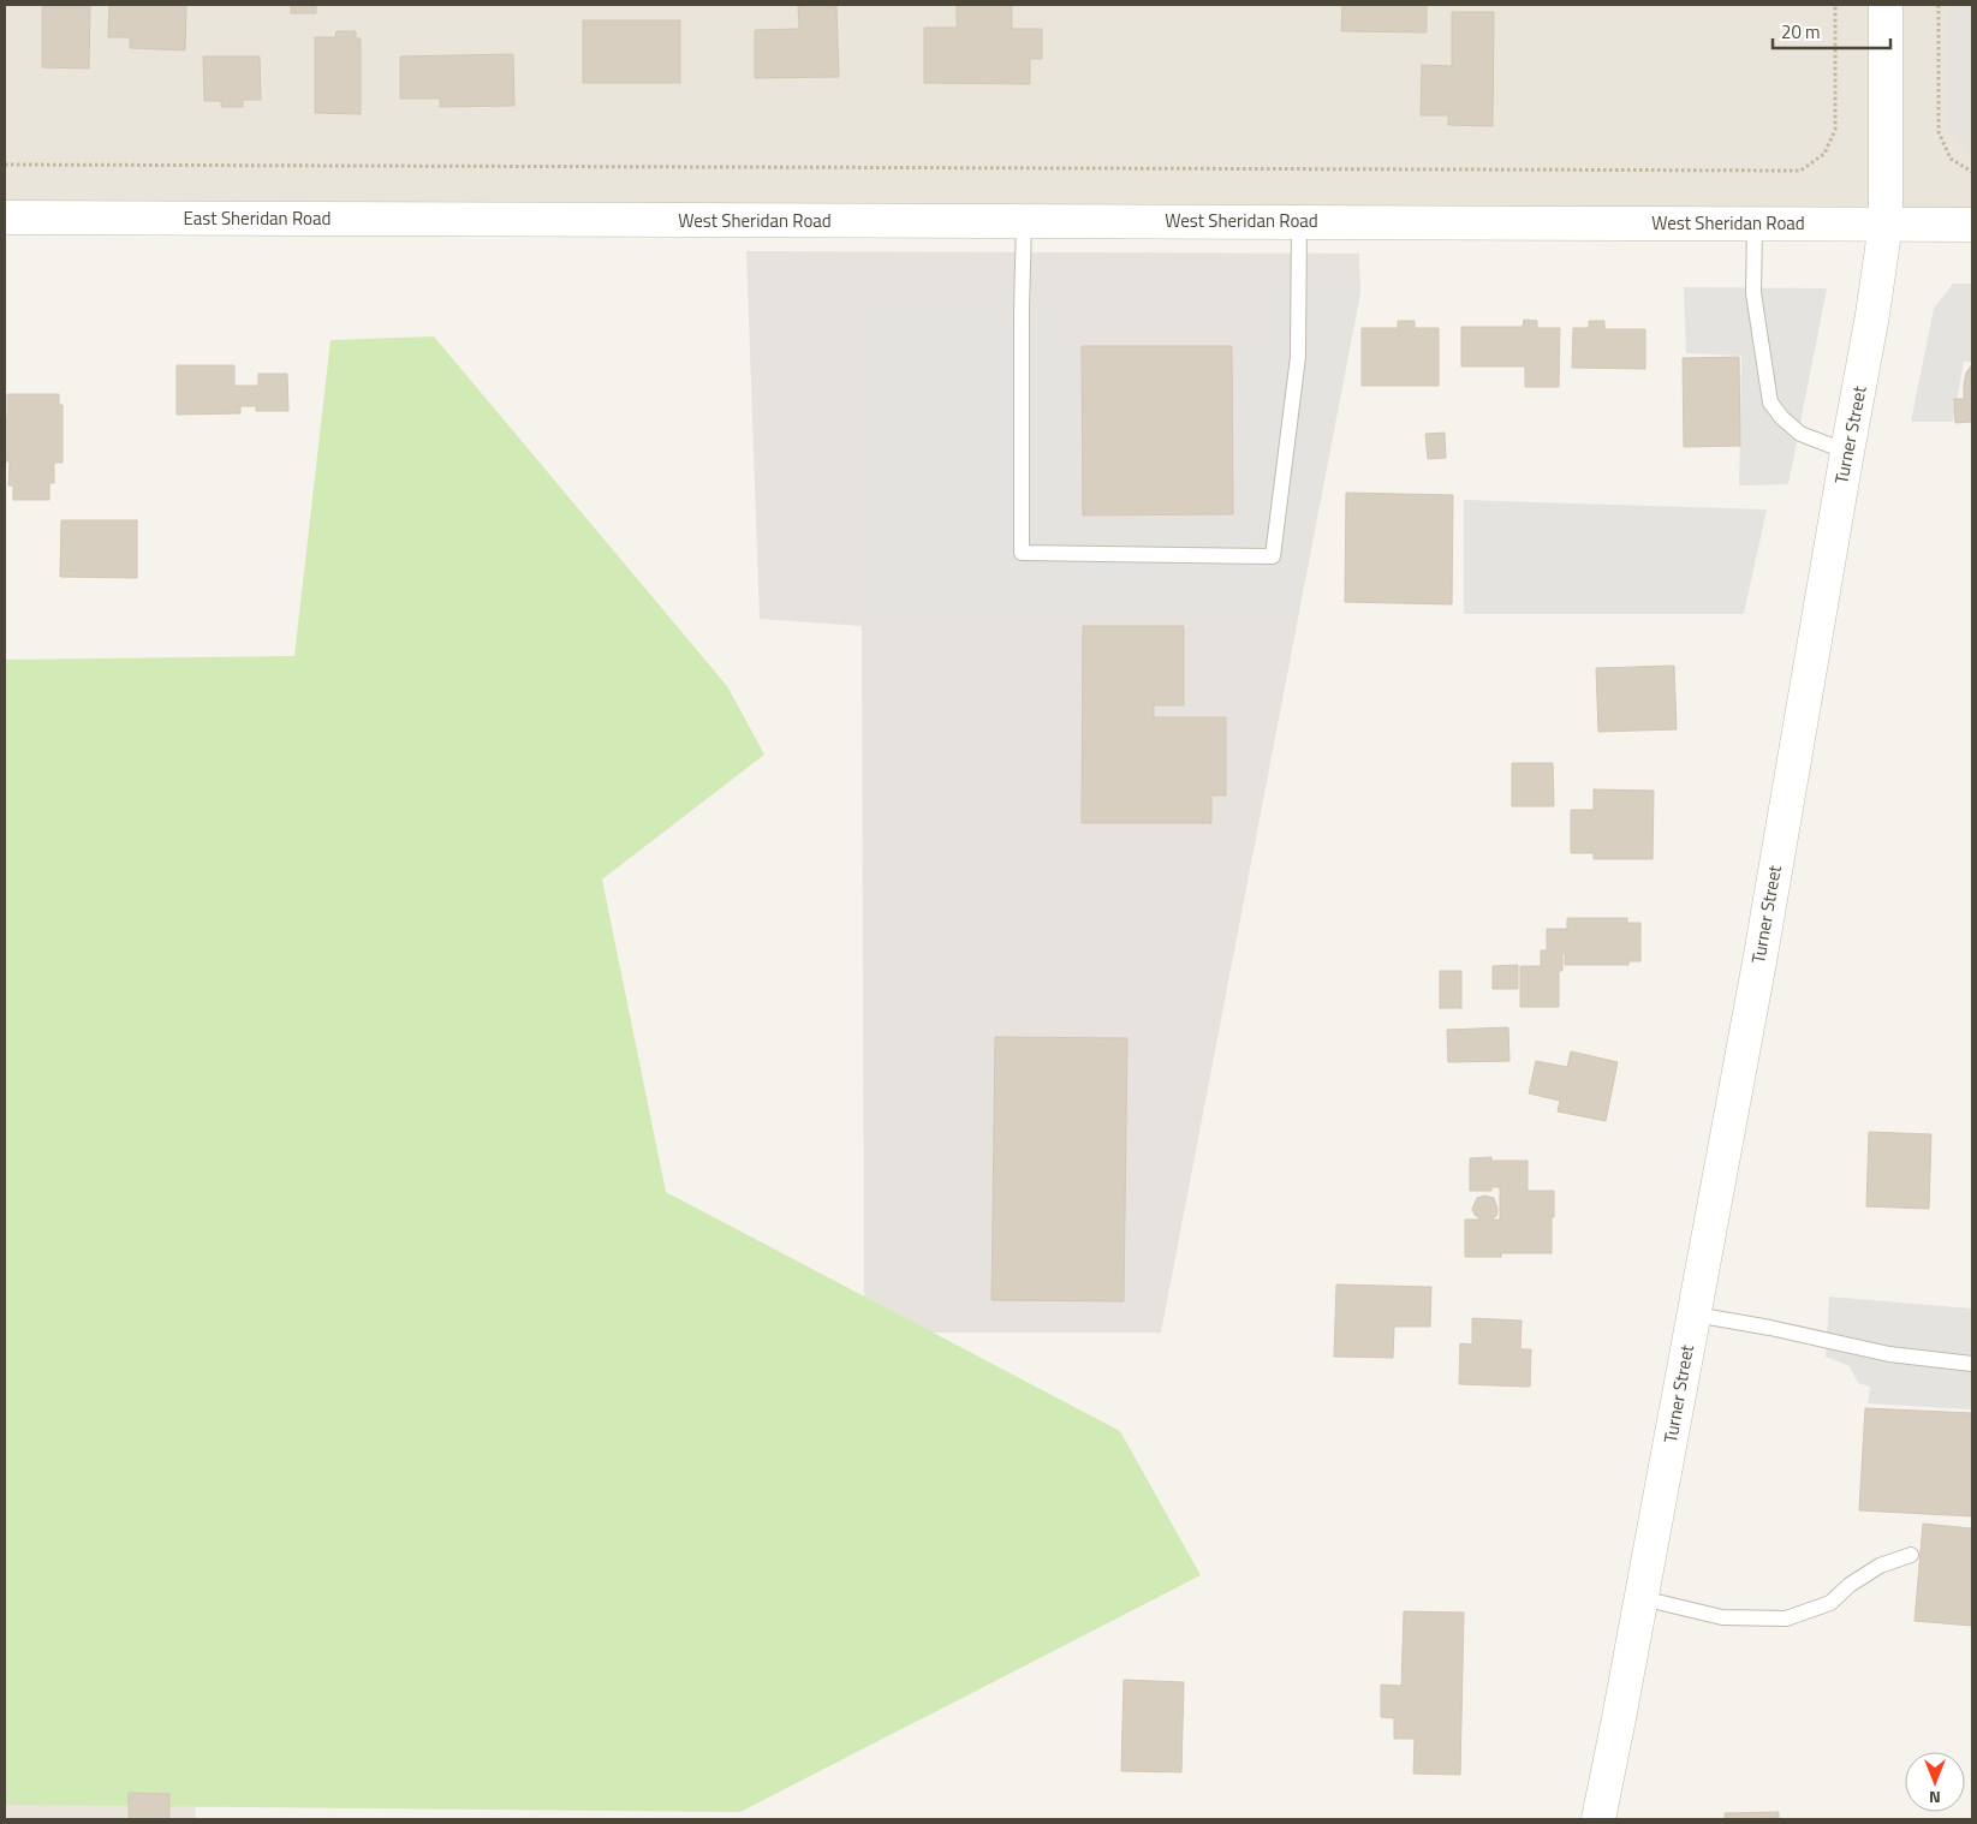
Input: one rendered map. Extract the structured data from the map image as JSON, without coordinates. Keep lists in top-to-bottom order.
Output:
{
  "streets": {
    "street": ["East Sheridan Road", "West Sheridan Road", "Turner Street"]
  },
  "crossings": [
    ["East Sheridan Road", "West Sheridan Road"],
    ["West Sheridan Road", "Turner Street"]
  ],
  "scale_bar": "20 m",
  "north": "bottom"
}
